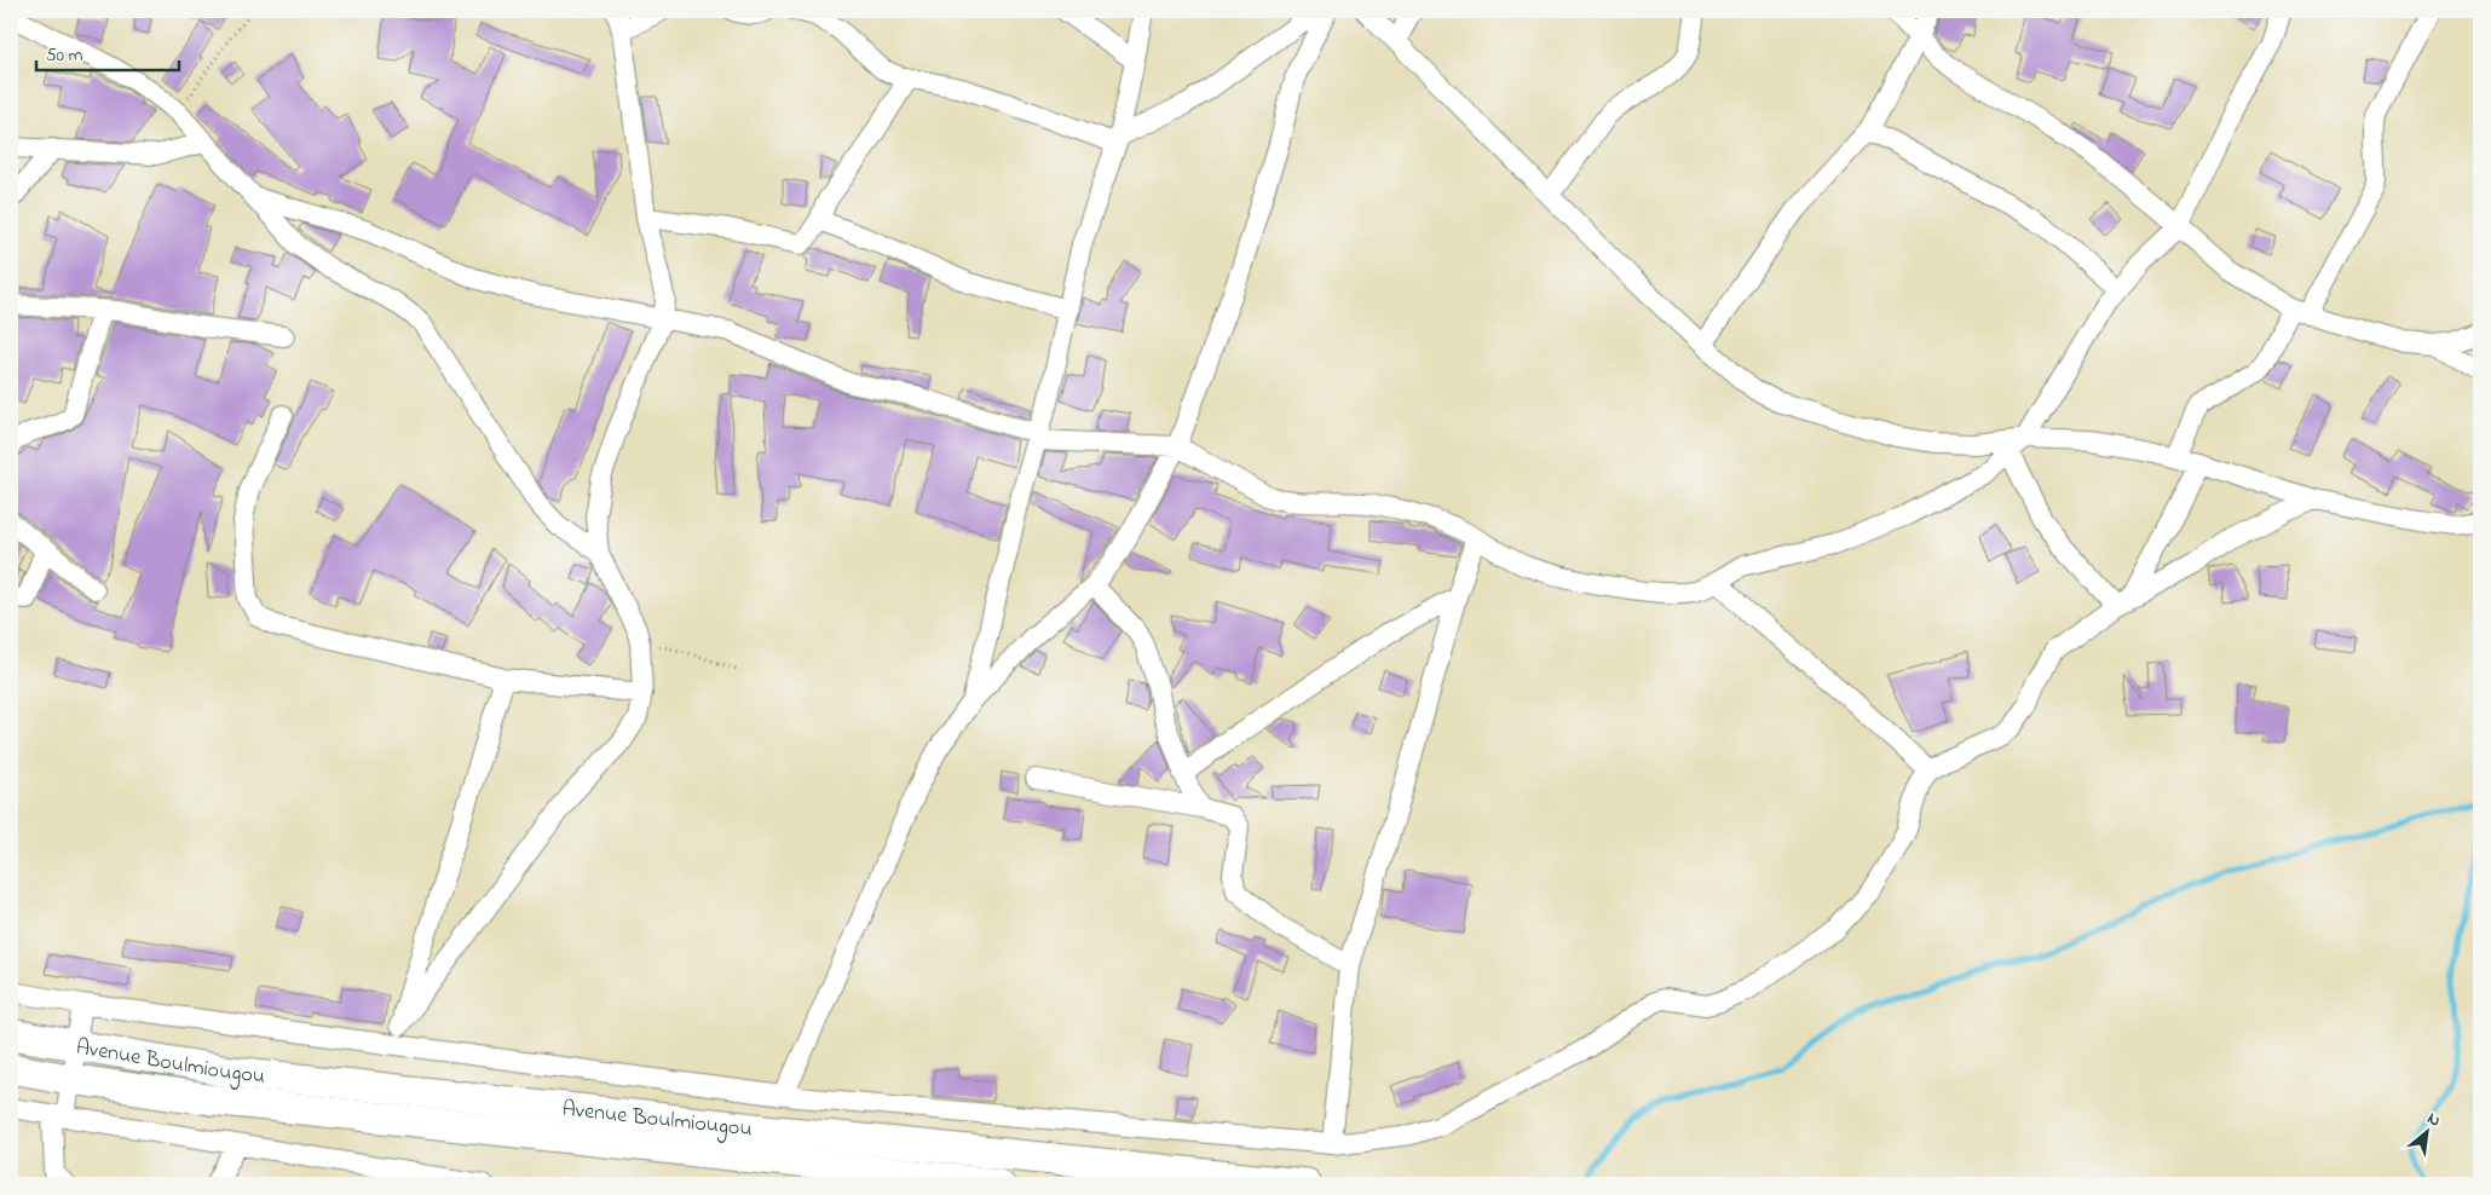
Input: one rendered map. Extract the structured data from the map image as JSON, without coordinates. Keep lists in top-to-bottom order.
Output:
{
  "streets": {
    "highway": ["Avenue Boulmiougou"]
  },
  "scale_bar": "50 m",
  "north": "top right"
}
